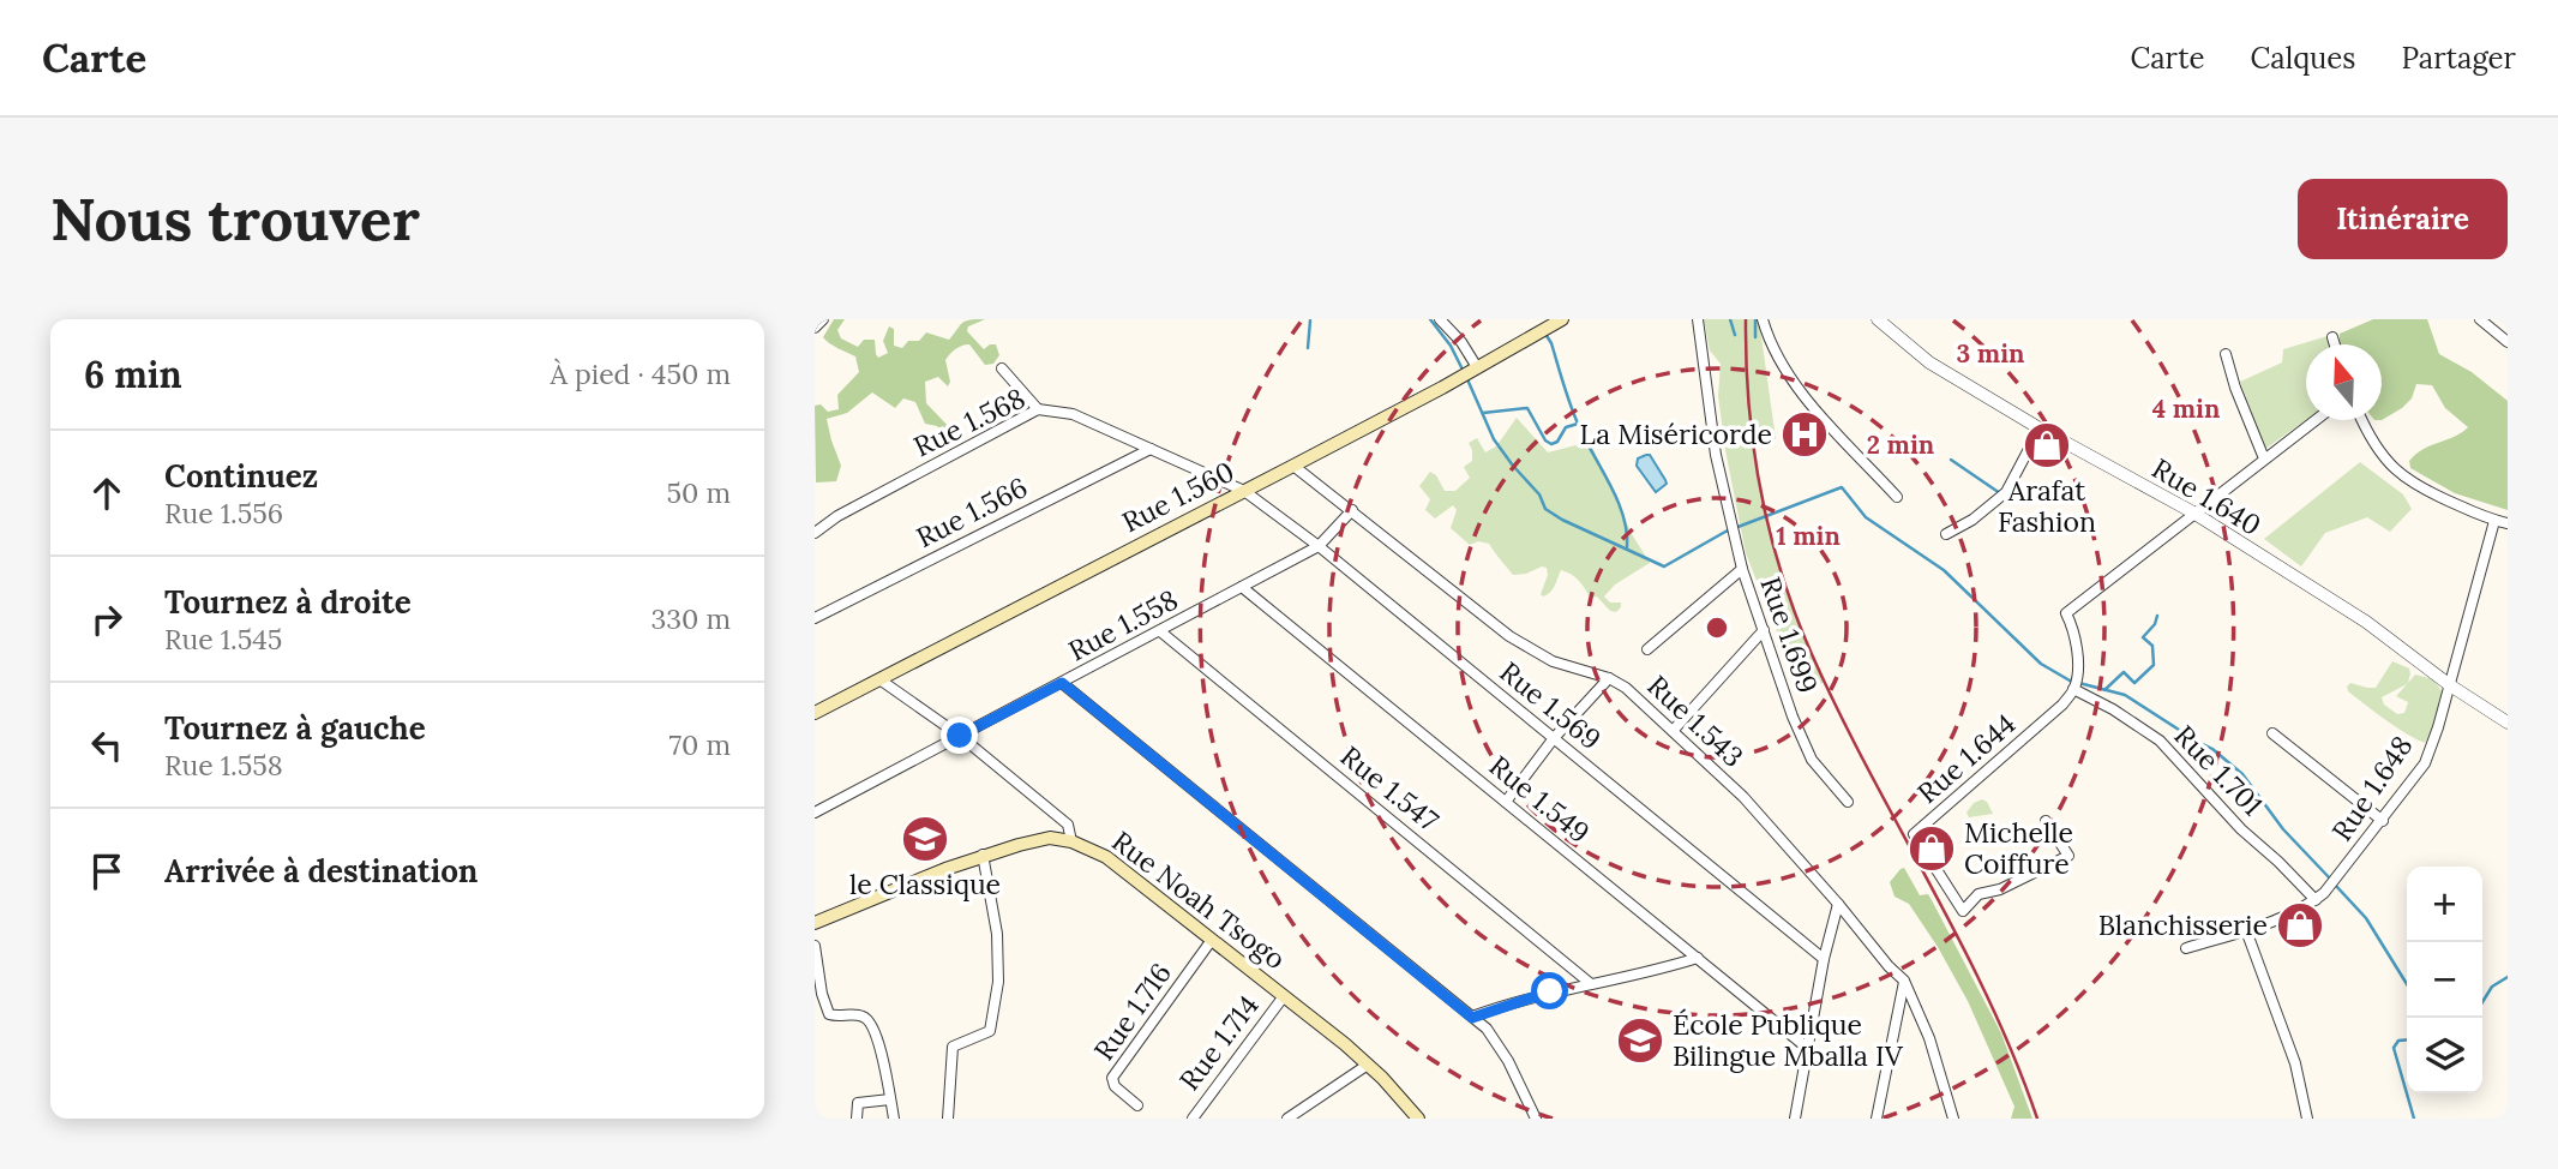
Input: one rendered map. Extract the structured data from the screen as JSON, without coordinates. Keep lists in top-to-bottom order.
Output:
{
  "streets": {
    "main road": ["Rue 1.560", "Rue Noah Tsogo"],
    "street": [
      "Rue 1.568",
      "Rue 1.640",
      "Rue 1.566",
      "Rue 1.558",
      "Rue 1.699",
      "Rue 1.569",
      "Rue 1.543",
      "Rue 1.644",
      "Rue 1.701",
      "Rue 1.547",
      "Rue 1.648",
      "Rue 1.549",
      "Rue 1.716",
      "Rue 1.714"
    ]
  },
  "crossings": [
    ["Rue 1.568", "Rue 1.560"],
    ["Rue 1.568", "Rue 1.566"],
    ["Rue 1.568", "Rue 1.569"],
    ["Rue 1.560", "Rue 1.569"],
    ["Rue 1.560", "Rue 1.543"],
    ["Rue 1.640", "Rue 1.648"],
    ["Rue 1.558", "Rue 1.569"],
    ["Rue 1.558", "Rue 1.543"],
    ["Rue 1.558", "Rue 1.547"],
    ["Rue 1.558", "Rue 1.549"],
    ["Rue 1.644", "Rue 1.701"],
    ["Rue 1.701", "Rue 1.648"],
    ["Rue Noah Tsogo", "Rue 1.716"],
    ["Rue Noah Tsogo", "Rue 1.714"]
  ],
  "places": {
    "hospital": ["La Miséricorde"],
    "shop": ["Arafat Fashion", "Michelle Coiffure", "Blanchisserie"],
    "school or university": ["le Classique", "École Publique Bilingue Mballa IV"]
  },
  "north": "top",
  "page": {
    "header": "Carte",
    "nav": ["Carte", "Calques", "Partager"],
    "buttons": "Itinéraire",
    "title": "Nous trouver",
    "heading": ["6 min", "À pied · 450 m"],
    "list": [
      ["Continuez", "Rue 1.556", "50 m"],
      ["Tournez à droite", "Rue 1.545", "330 m"],
      ["Tournez à gauche", "Rue 1.558", "70 m"],
      "Arrivée à destination"
    ],
    "map_buttons": ["+", "−"]
  },
  "rings": [
    "3 min",
    "4 min",
    "2 min",
    "1 min"
  ]
}
